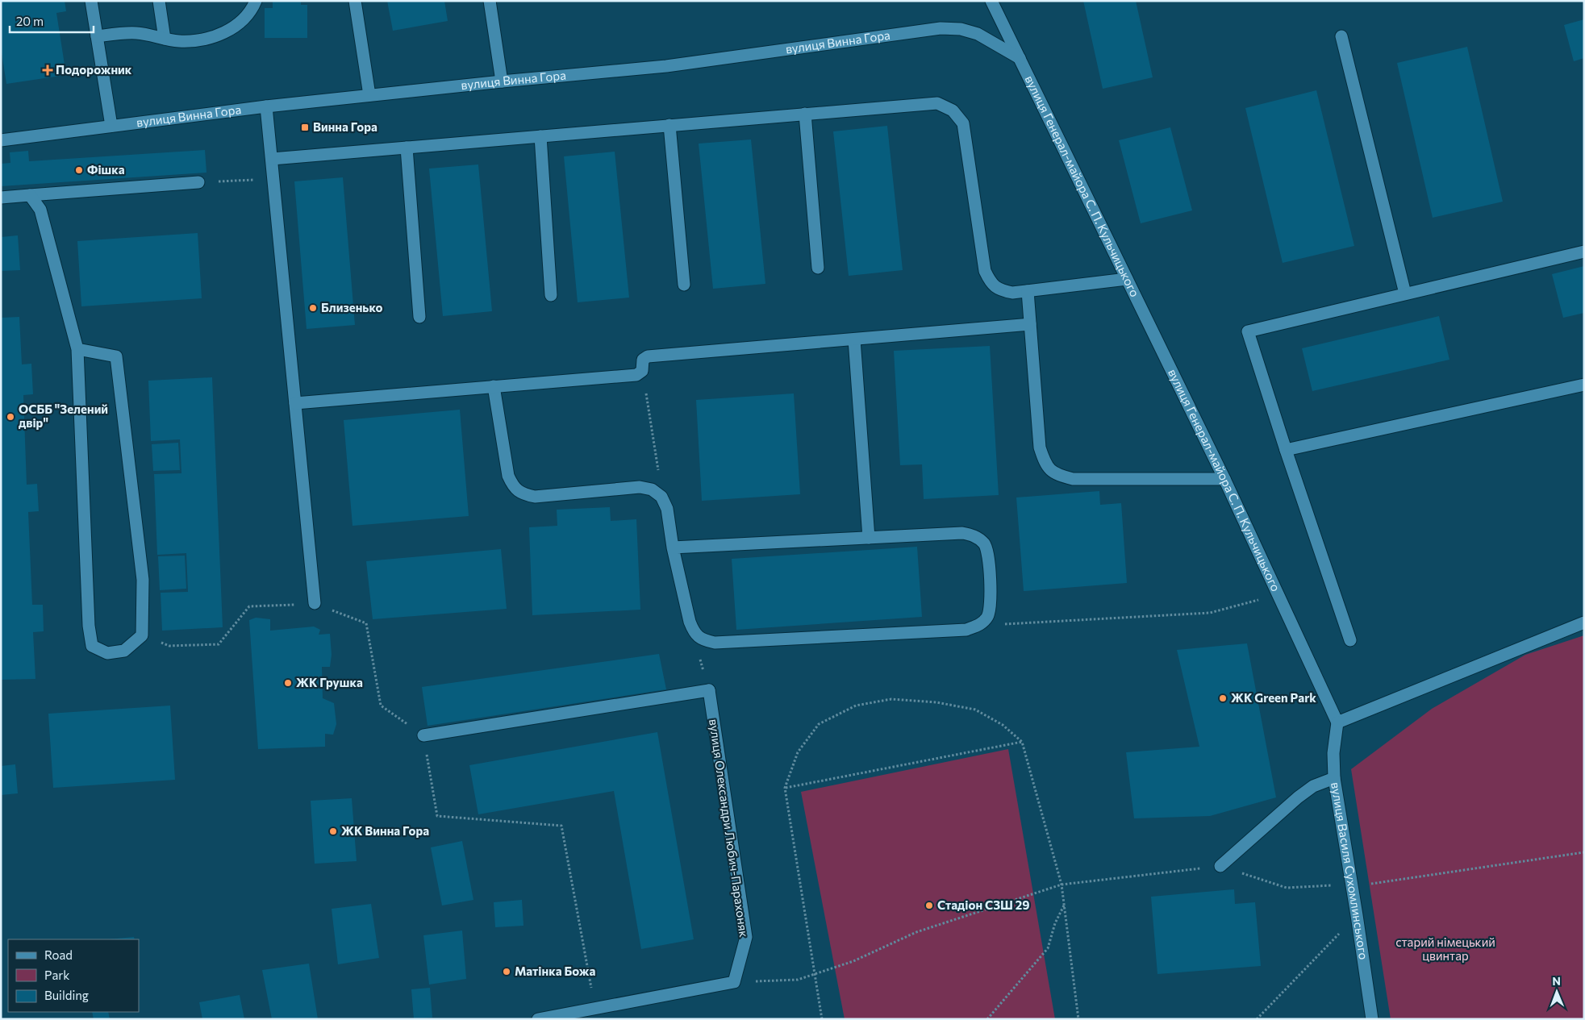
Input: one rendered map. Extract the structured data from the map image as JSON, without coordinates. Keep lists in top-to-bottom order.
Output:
{
  "streets": {
    "street": [
      "вулиця Винна Гора",
      "вулиця Генерал-майора С. П. Кульчицького",
      "вулиця Олександри Любич-Парахоняк",
      "вулиця Василя Сухомлинського"
    ]
  },
  "crossings": [
    ["вулиця Винна Гора", "вулиця Генерал-майора С. П. Кульчицького"],
    ["вулиця Генерал-майора С. П. Кульчицького", "вулиця Василя Сухомлинського"]
  ],
  "parks": ["старий німецький цвинтар"],
  "places": {
    "health": ["Подорожник"],
    "transit": ["Винна Гора"],
    "other": [
      "Фішка",
      "Близенько",
      "ОСББ \"Зелений двір\"",
      "ЖК Грушка",
      "ЖК Green Park",
      "ЖК Винна Гора",
      "Стадіон СЗШ 29",
      "Матінка Божа"
    ]
  },
  "legend": ["Road", "Park", "Building"],
  "scale_bar": "20 m",
  "north": "top"
}
